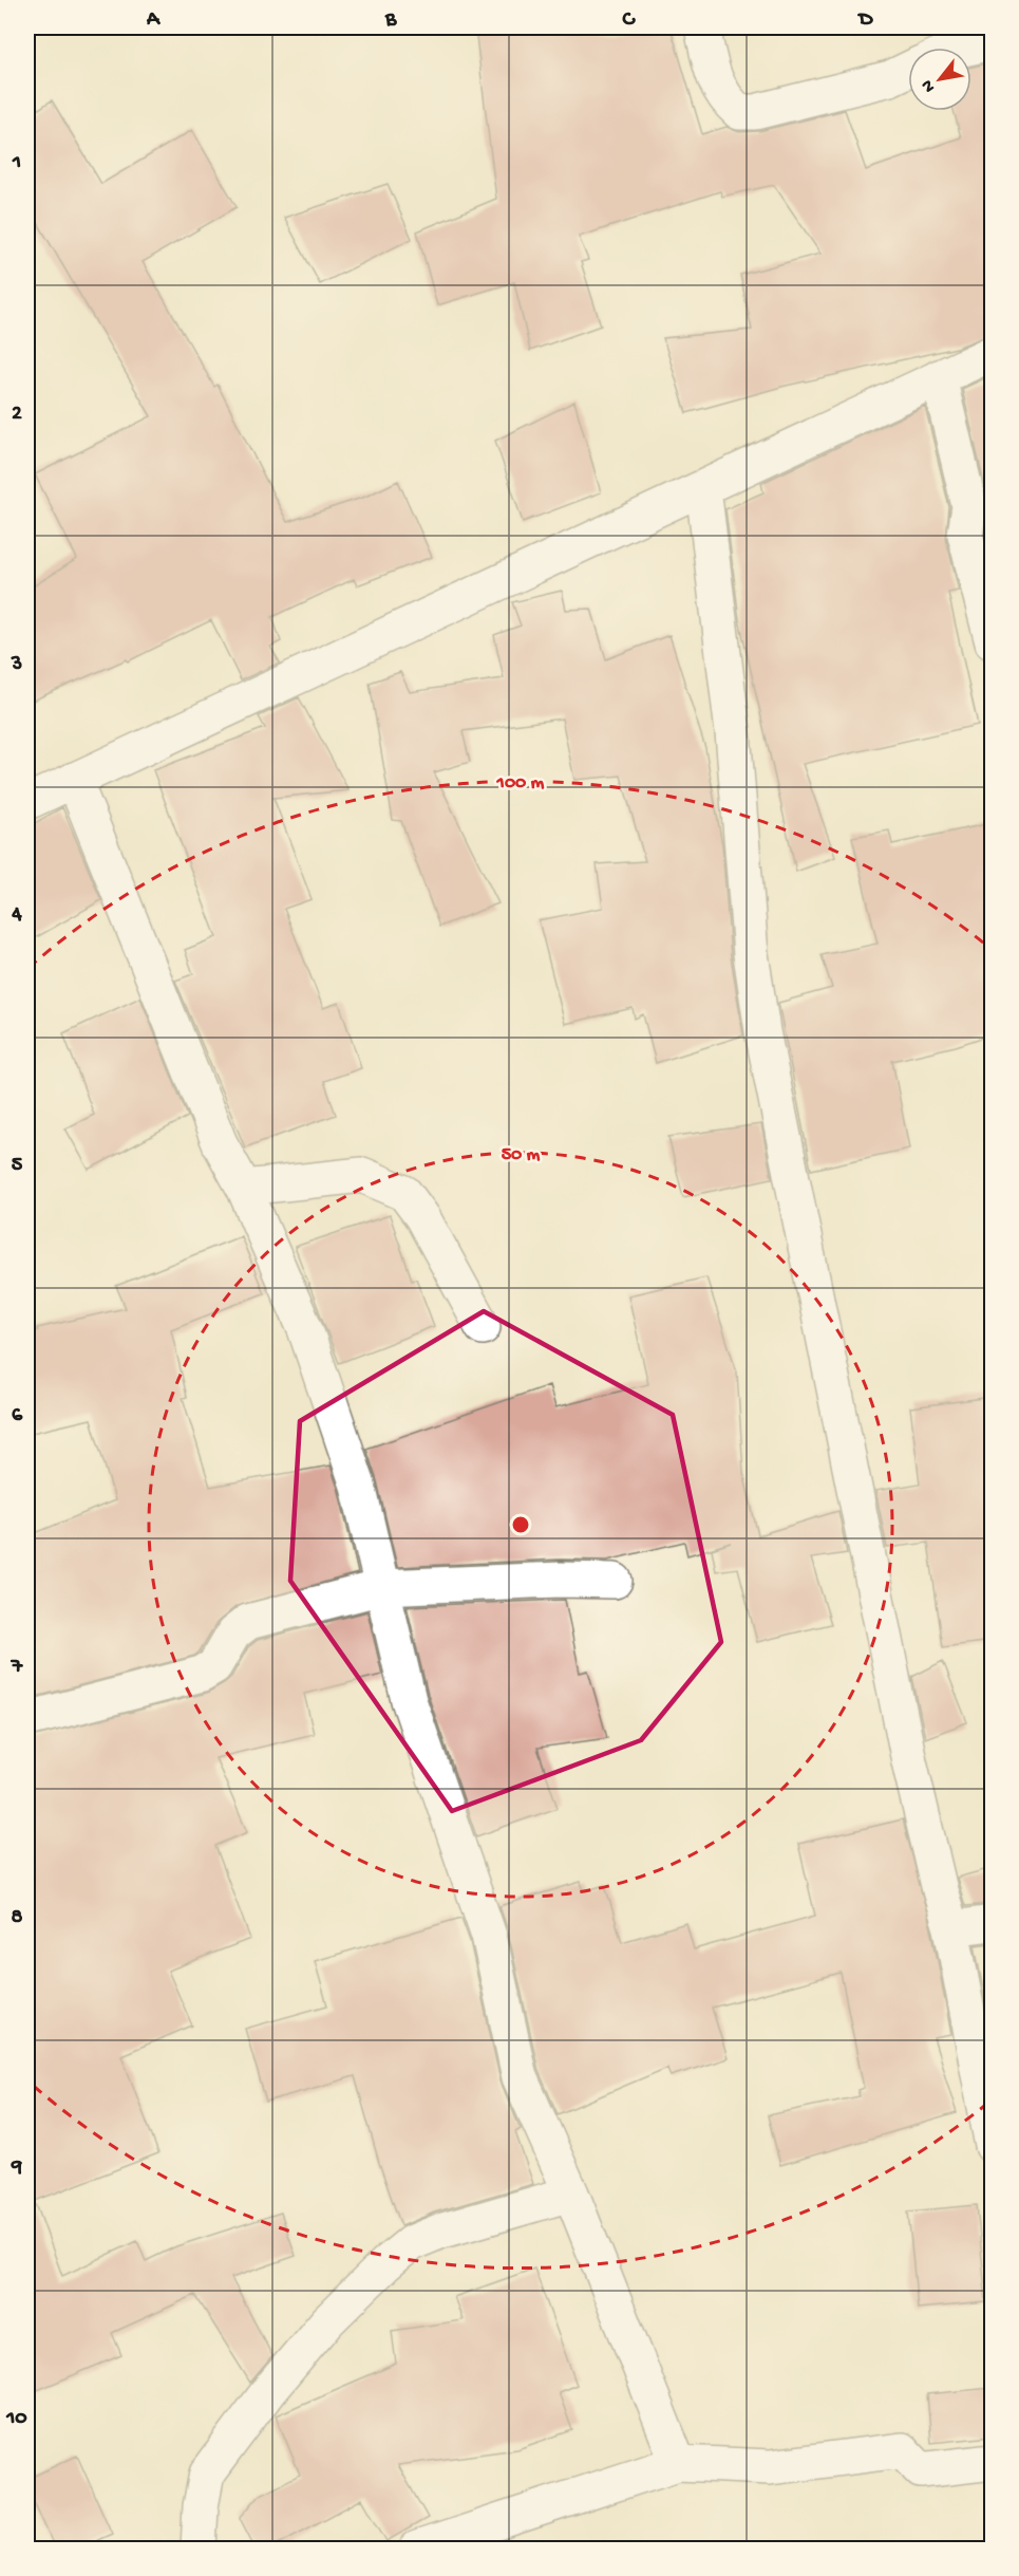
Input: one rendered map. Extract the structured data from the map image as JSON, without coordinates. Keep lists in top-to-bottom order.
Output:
{
  "north": "bottom left",
  "grid": {
    "columns": [
      "A",
      "B",
      "C",
      "D"
    ],
    "rows": [
      "1",
      "2",
      "3",
      "4",
      "5",
      "6",
      "7",
      "8",
      "9",
      "10"
    ]
  },
  "rings": ["100 m", "50 m"]
}
